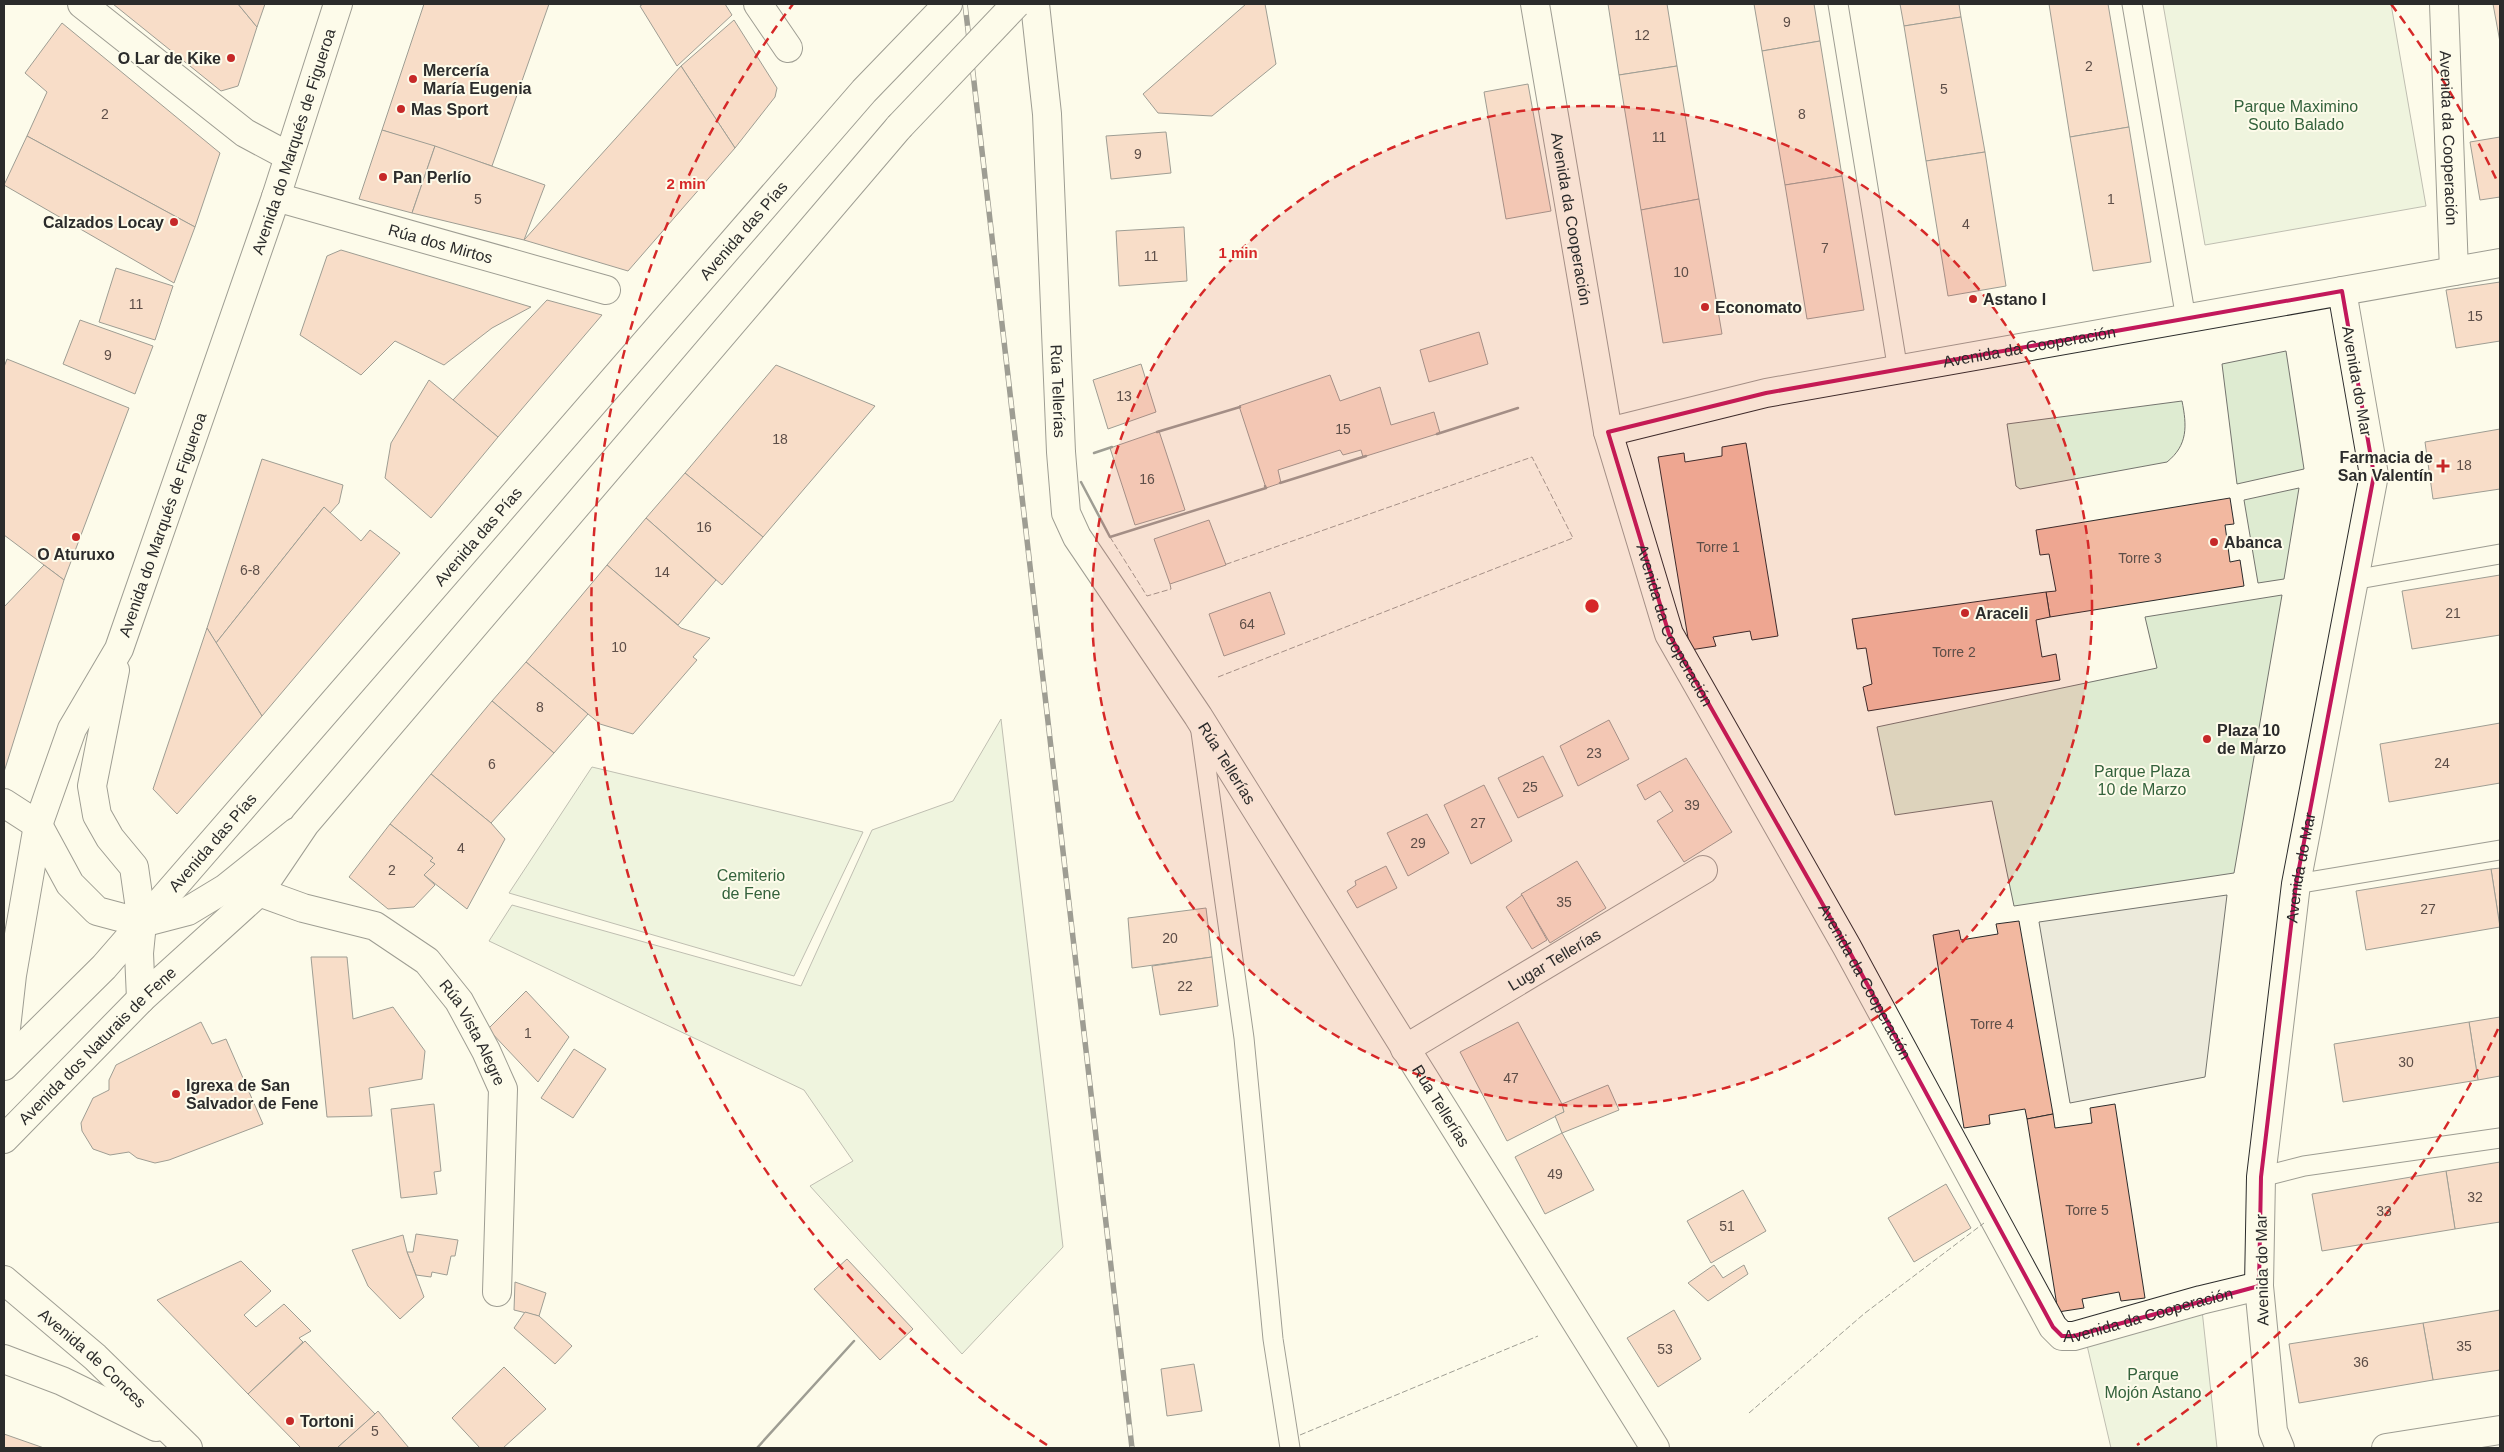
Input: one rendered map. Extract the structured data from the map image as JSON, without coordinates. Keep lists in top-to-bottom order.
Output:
{
  "streets": {
    "main road": [
      "Avenida da Cooperación",
      "Avenida do Marqués de Figueroa",
      "Avenida das Pías",
      "Rúa dos Mirtos",
      "Avenida do Mar",
      "Rúa Tellerías",
      "Lugar Tellerías",
      "Rúa Vista Alegre",
      "Avenida dos Naturais de Fene",
      "Avenida de Conces"
    ]
  },
  "crossings": [
    ["Avenida da Cooperación", "Avenida do Mar"],
    ["Avenida do Marqués de Figueroa", "Rúa dos Mirtos"],
    ["Rúa Tellerías", "Lugar Tellerías"],
    ["Rúa Vista Alegre", "Avenida dos Naturais de Fene"]
  ],
  "parks": [
    "Parque Maximino Souto Balado",
    "Parque Plaza 10 de Marzo",
    "Cemiterio de Fene",
    "Parque Mojón Astano"
  ],
  "places": {
    "other": [
      "O Lar de Kike",
      "Mercería María Eugenia",
      "Mas Sport",
      "Pan Perlío",
      "Calzados Locay",
      "Astano I",
      "Economato",
      "O Aturuxo",
      "Abanca",
      "Araceli",
      "Plaza 10 de Marzo",
      "Igrexa de San Salvador de Fene",
      "Tortoni"
    ],
    "health": ["Farmacia de San Valentín"]
  },
  "house_numbers": [
    "9",
    "12",
    "2",
    "5",
    "2",
    "8",
    "11",
    "9",
    "5",
    "1",
    "4",
    "7",
    "11",
    "10",
    "11",
    "15",
    "9",
    "13",
    "15",
    "18",
    "18",
    "16",
    "16",
    "Torre 1",
    "Torre 3",
    "6-8",
    "14",
    "21",
    "64",
    "10",
    "Torre 2",
    "8",
    "23",
    "24",
    "6",
    "25",
    "39",
    "27",
    "29",
    "4",
    "2",
    "35",
    "27",
    "20",
    "22",
    "Torre 4",
    "1",
    "30",
    "47",
    "49",
    "32",
    "Torre 5",
    "33",
    "51",
    "35",
    "53",
    "36",
    "5"
  ],
  "rings": ["2 min", "1 min"]
}
